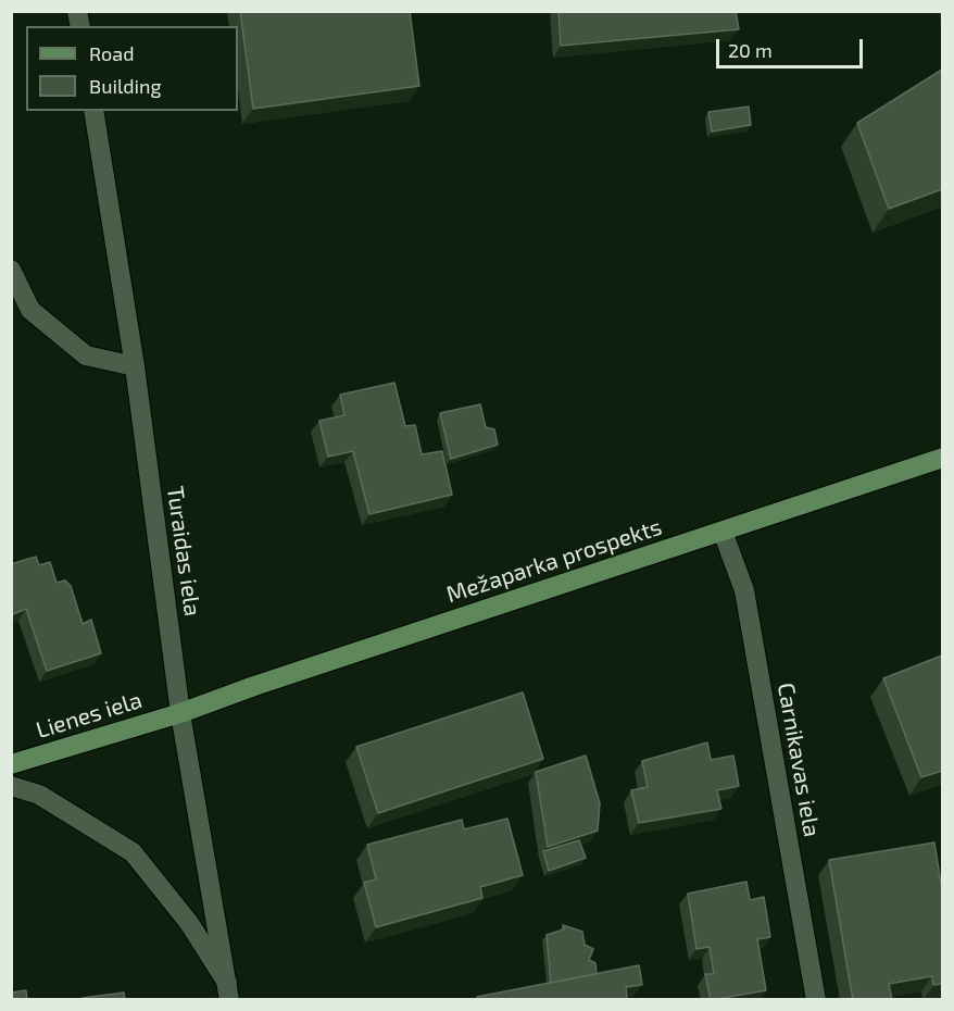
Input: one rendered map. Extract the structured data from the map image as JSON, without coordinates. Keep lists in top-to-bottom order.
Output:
{
  "streets": {
    "main road": ["Mežaparka prospekts", "Lienes iela"],
    "street": ["Turaidas iela", "Carnikavas iela"]
  },
  "crossings": [
    ["Turaidas iela", "Mežaparka prospekts"],
    ["Turaidas iela", "Lienes iela"],
    ["Mežaparka prospekts", "Lienes iela"],
    ["Mežaparka prospekts", "Carnikavas iela"]
  ],
  "legend": ["Road", "Building"],
  "scale_bar": "20 m"
}
